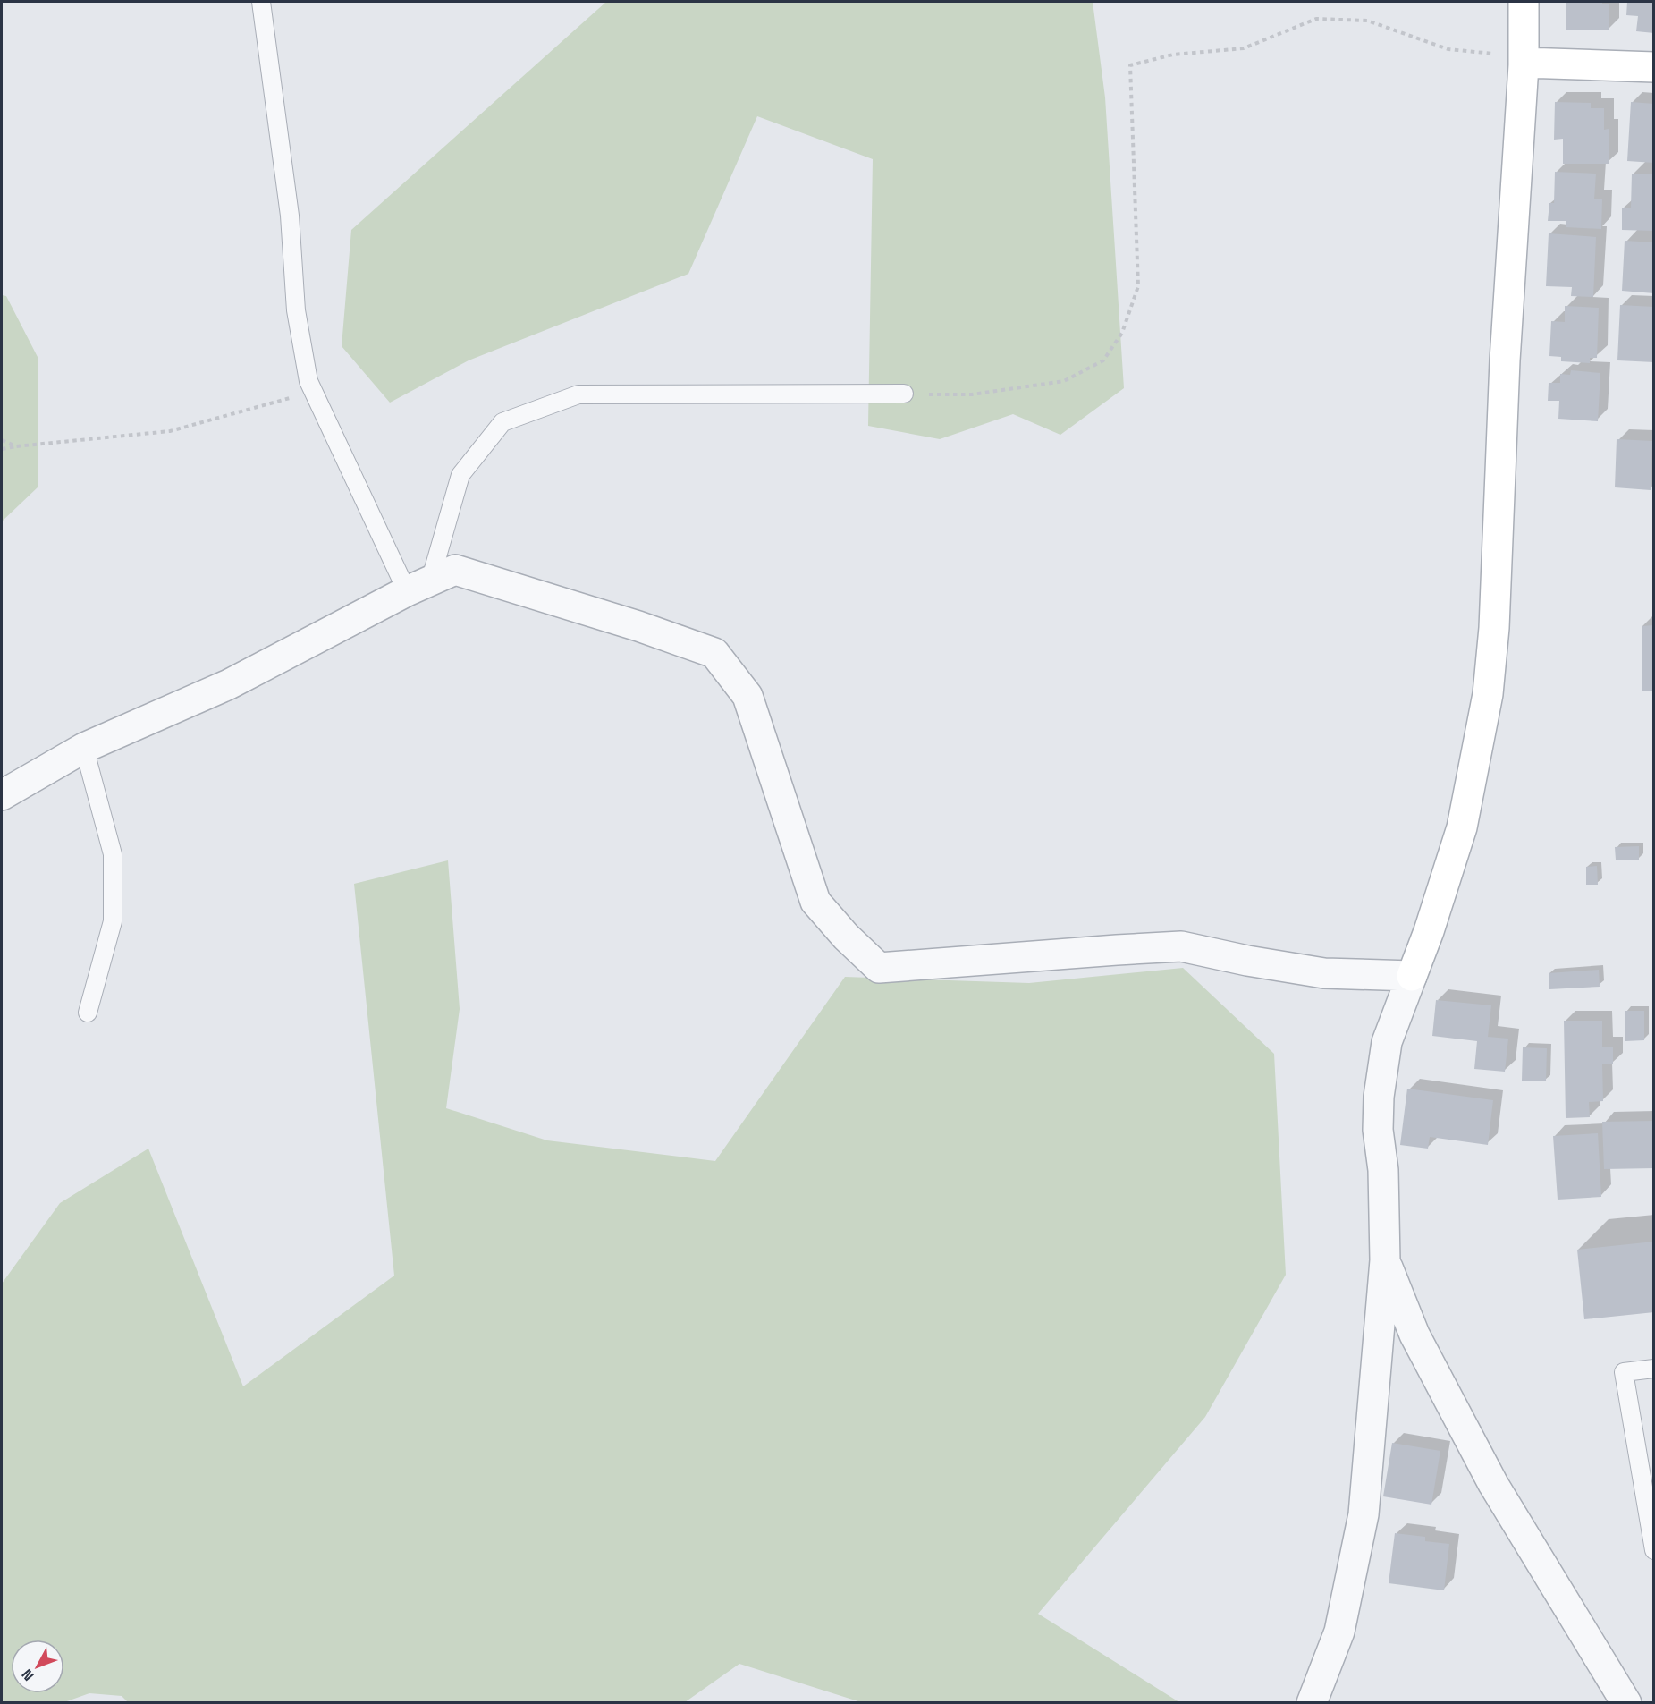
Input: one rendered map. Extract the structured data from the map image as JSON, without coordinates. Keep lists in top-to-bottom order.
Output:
{
  "north": "bottom left"
}
